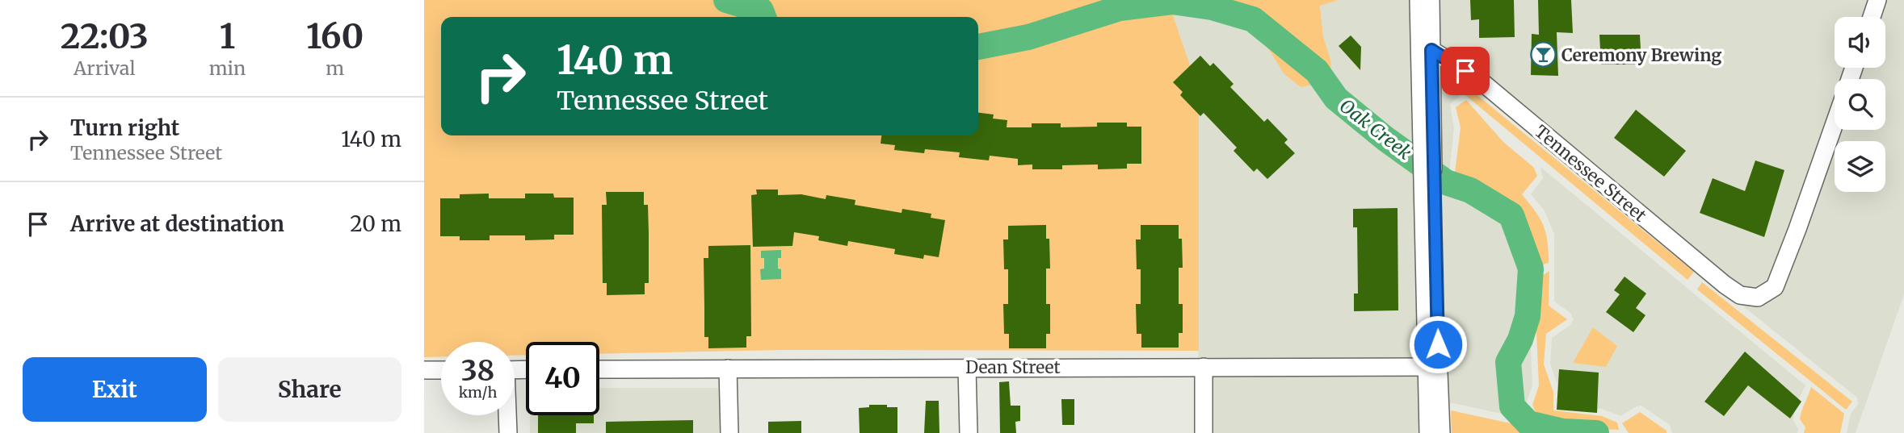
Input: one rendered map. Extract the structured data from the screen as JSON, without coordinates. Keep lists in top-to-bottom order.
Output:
{
  "streets": {
    "street": ["Tennessee Street", "Dean Street"]
  },
  "water": ["Oak Creek"],
  "places": {
    "bar": ["Ceremony Brewing"]
  },
  "page": {
    "eta": [
      "22:03",
      "Arrival",
      "1",
      "min",
      "160",
      "m"
    ],
    "turn": ["140 m", "Tennessee Street"],
    "list": [
      {
        "name": "Turn right",
        "note": "Tennessee Street",
        "value": "140 m"
      },
      {
        "name": "Arrive at destination",
        "value": "20 m"
      }
    ],
    "speed": "38 km/h",
    "limit": "40",
    "buttons": ["Exit", "Share"]
  }
}
